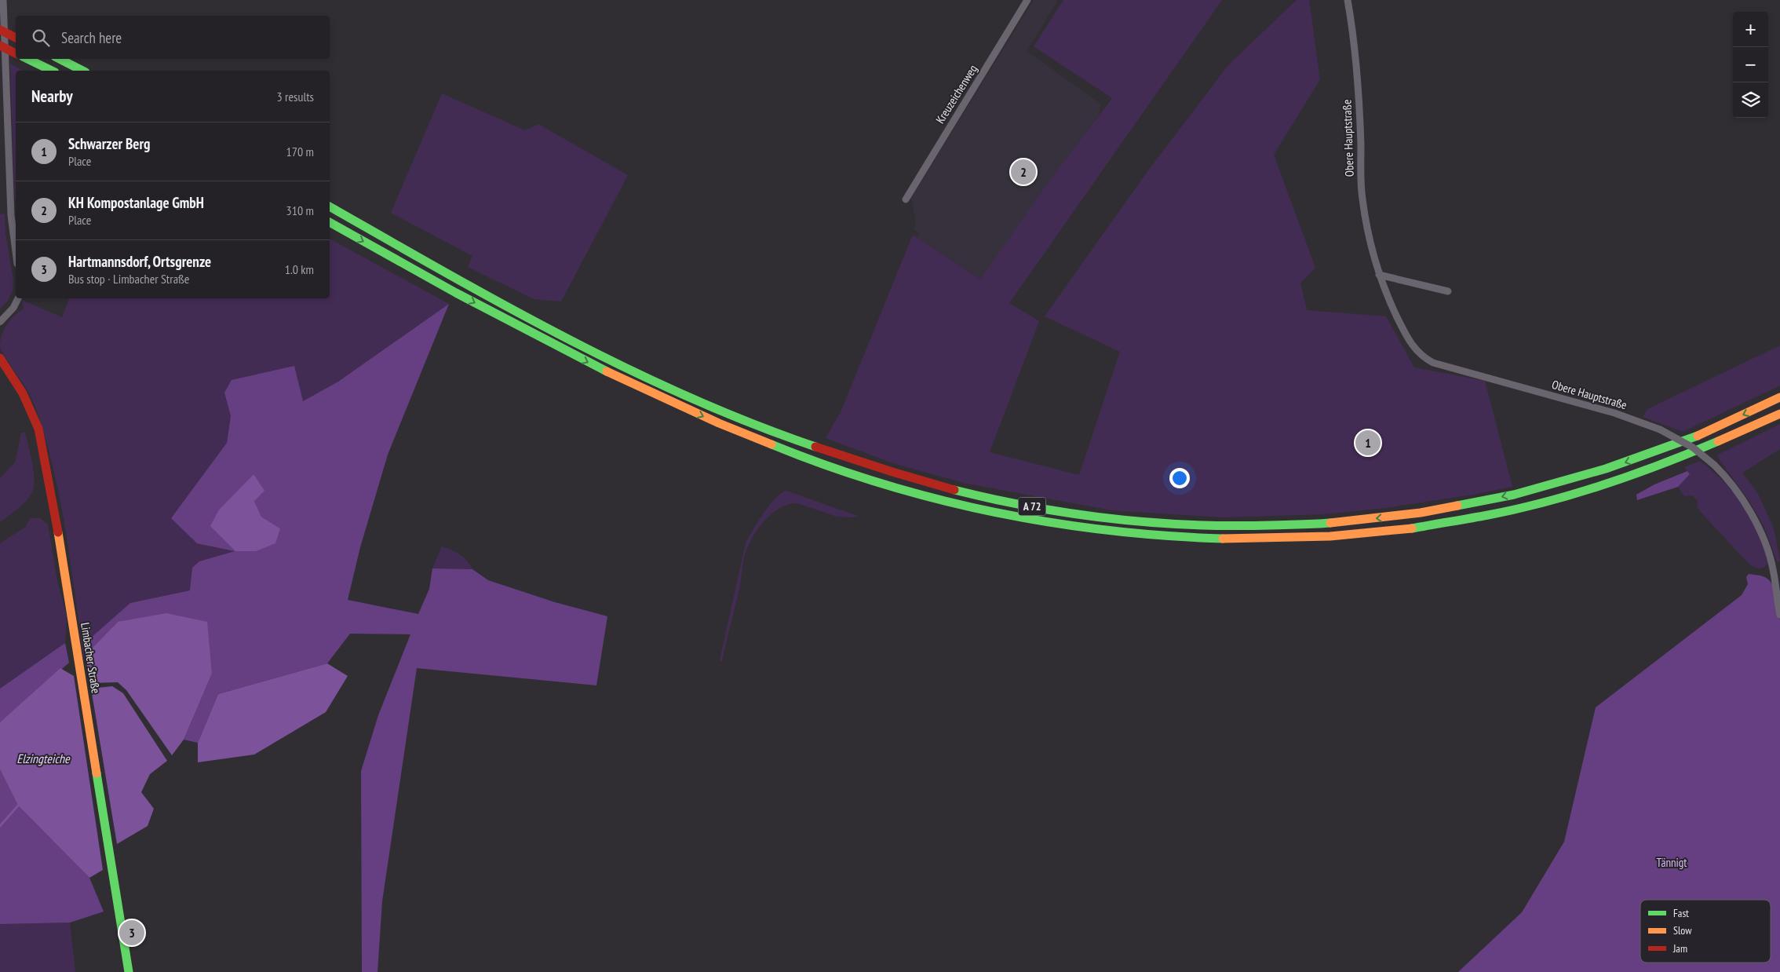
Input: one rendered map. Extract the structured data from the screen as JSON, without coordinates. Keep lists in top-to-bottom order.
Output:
{
  "streets": {
    "main road": ["A 72", "Limbacher Straße"],
    "street": ["Kreuzeichenweg", "Obere Hauptstraße"]
  },
  "water": ["Elzingteiche"],
  "parks": ["Tännigt"],
  "legend": ["Fast", "Slow", "Jam"],
  "page": {
    "map_buttons": ["+", "−"],
    "search": "Search here",
    "heading": ["Nearby", "3 results"],
    "list": [
      {
        "mark": "1",
        "name": "Schwarzer Berg",
        "note": "Place",
        "value": "170 m"
      },
      {
        "mark": "2",
        "name": "KH Kompostanlage GmbH",
        "note": "Place",
        "value": "310 m"
      },
      {
        "mark": "3",
        "name": "Hartmannsdorf, Ortsgrenze",
        "note": "Bus stop · Limbacher Straße",
        "value": "1.0 km"
      }
    ],
    "pins": ["2", "1", "3"]
  }
}
